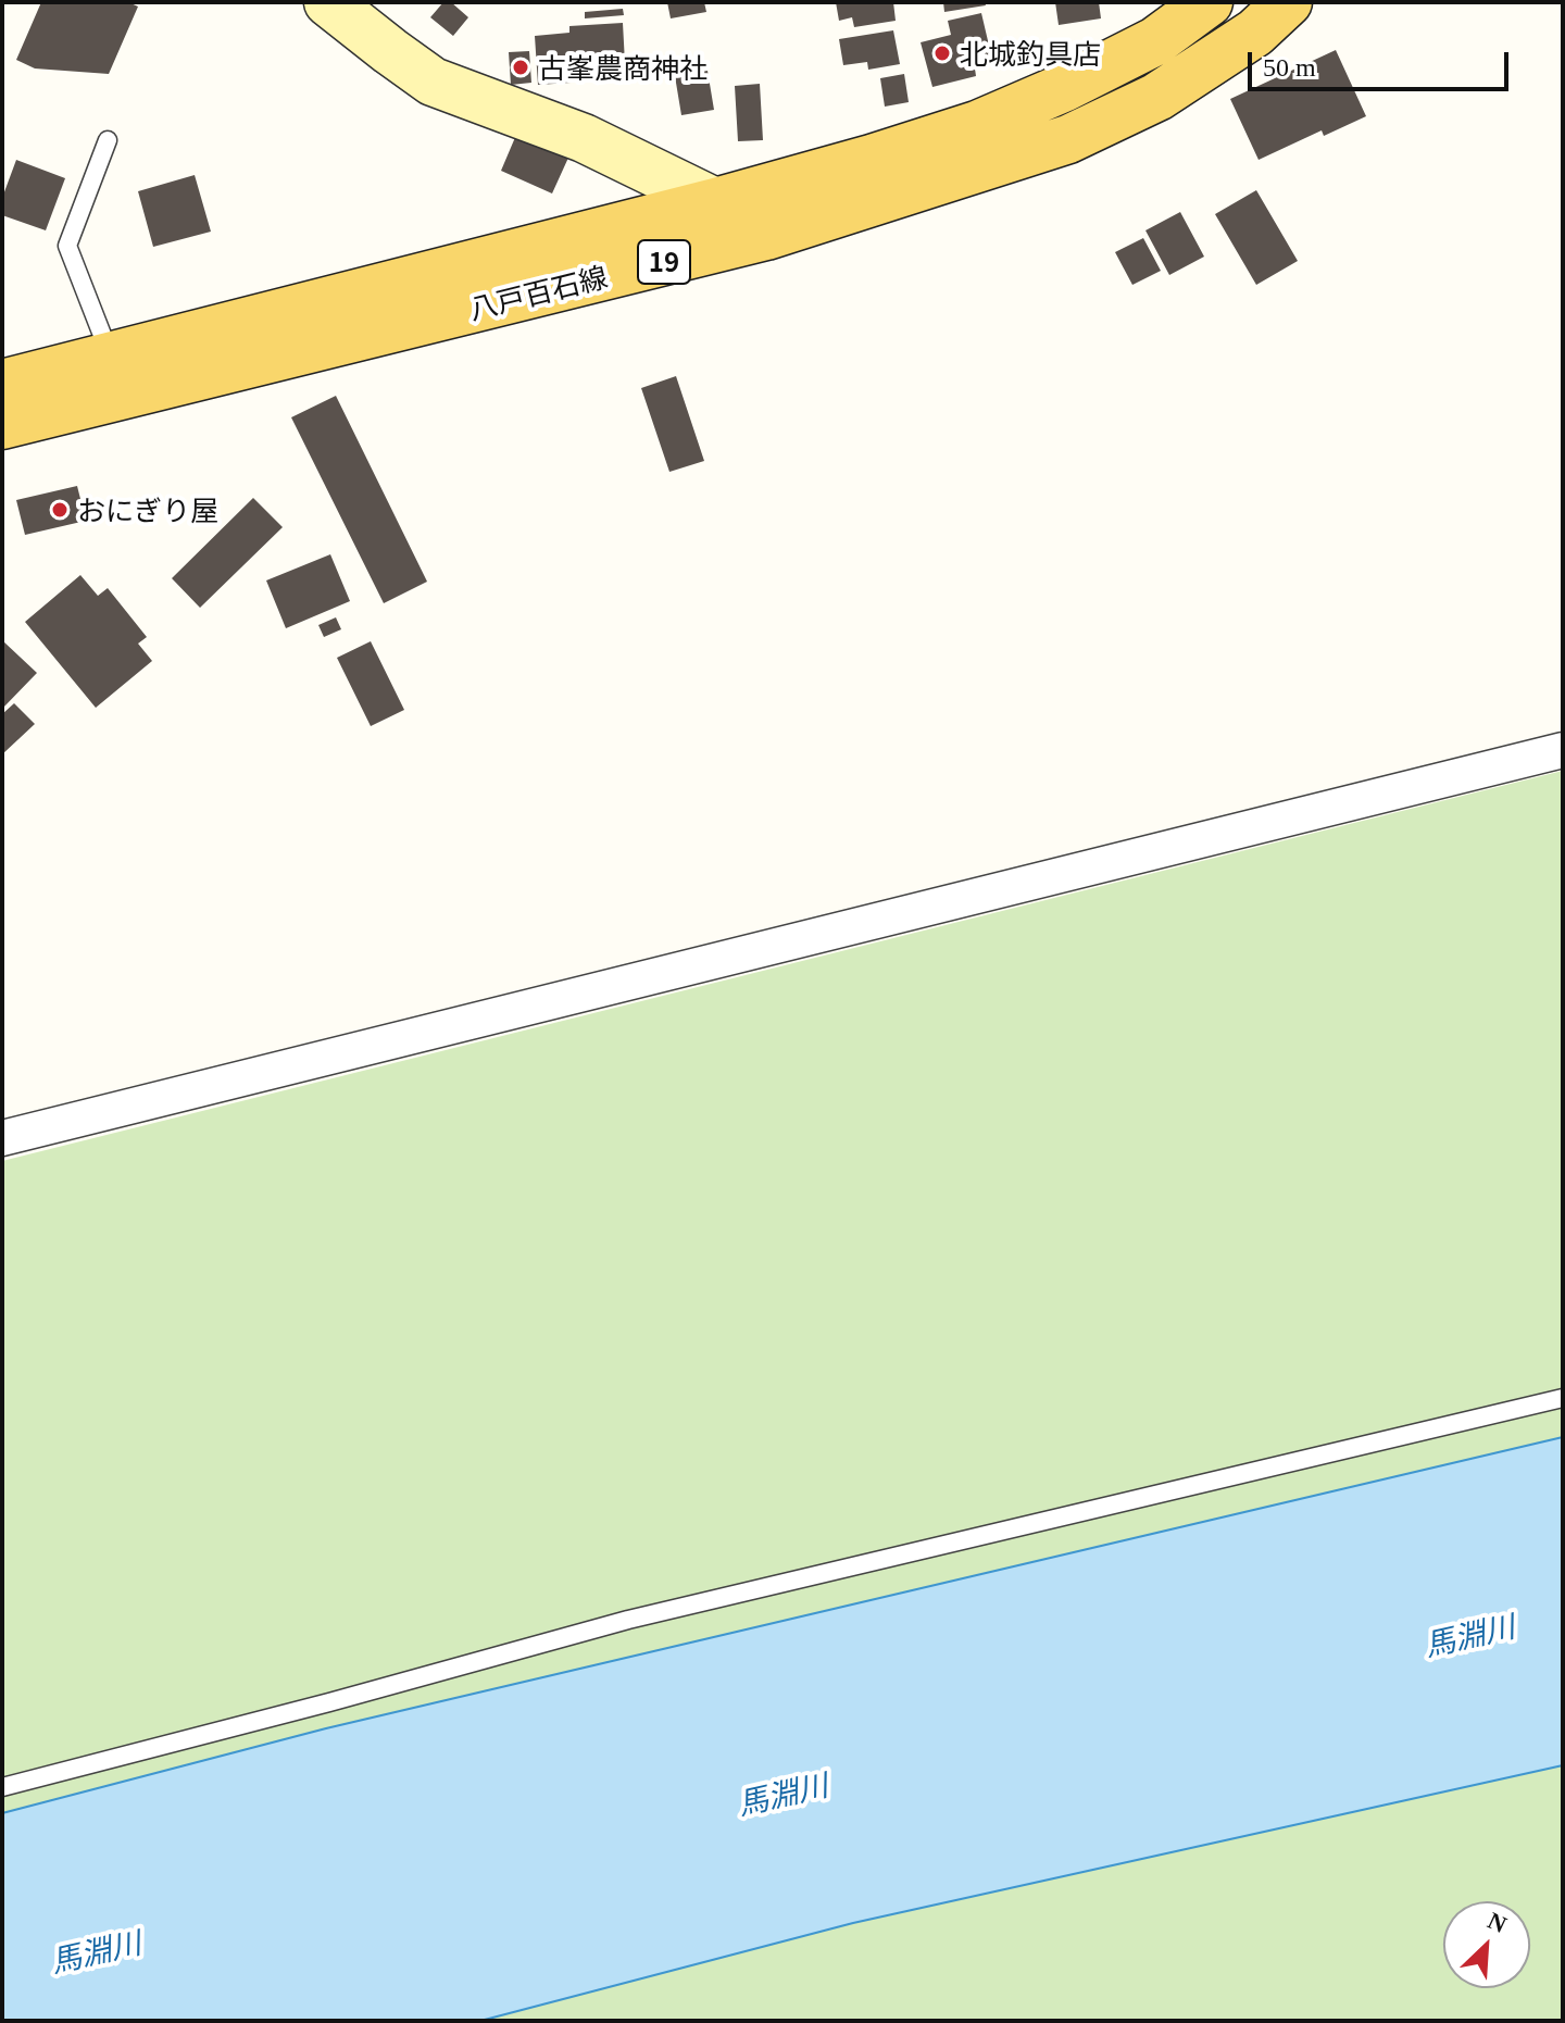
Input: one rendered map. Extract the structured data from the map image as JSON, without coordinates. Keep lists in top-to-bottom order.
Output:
{
  "streets": {
    "main road": ["19", "八戸百石線"]
  },
  "water": ["馬淵川"],
  "places": ["北城釣具店", "古峯農商神社", "おにぎり屋"],
  "scale_bar": "50 m",
  "north": "top right"
}
